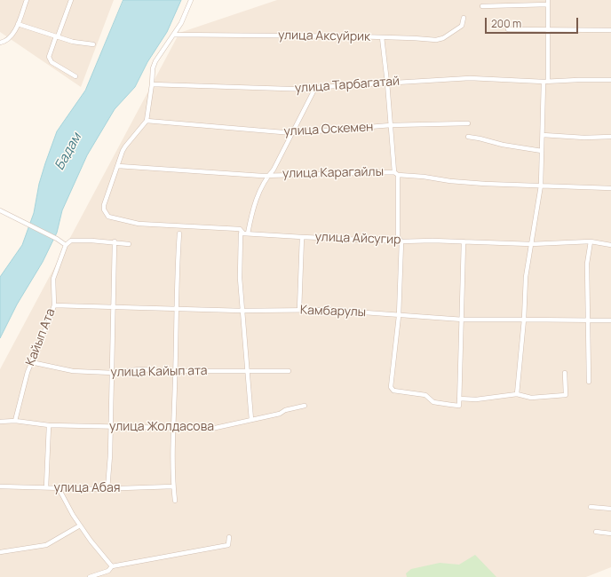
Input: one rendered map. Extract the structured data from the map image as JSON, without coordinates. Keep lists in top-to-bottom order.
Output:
{
  "streets": {
    "street": [
      "улица Аксуйрик",
      "улица Тарбагатай",
      "улица Оскемен",
      "улица Карагайлы",
      "улица Айсугир",
      "Камбарулы",
      "Кайып Ата",
      "улица Кайып ата",
      "улица Жолдасова",
      "улица Абая"
    ]
  },
  "crossings": [
    ["улица Карагайлы", "улица Айсугир"],
    ["Камбарулы", "Кайып Ата"],
    ["Кайып Ата", "улица Кайып ата"],
    ["Кайып Ата", "улица Жолдасова"]
  ],
  "water": ["Бадам"],
  "scale_bar": "200 m"
}
